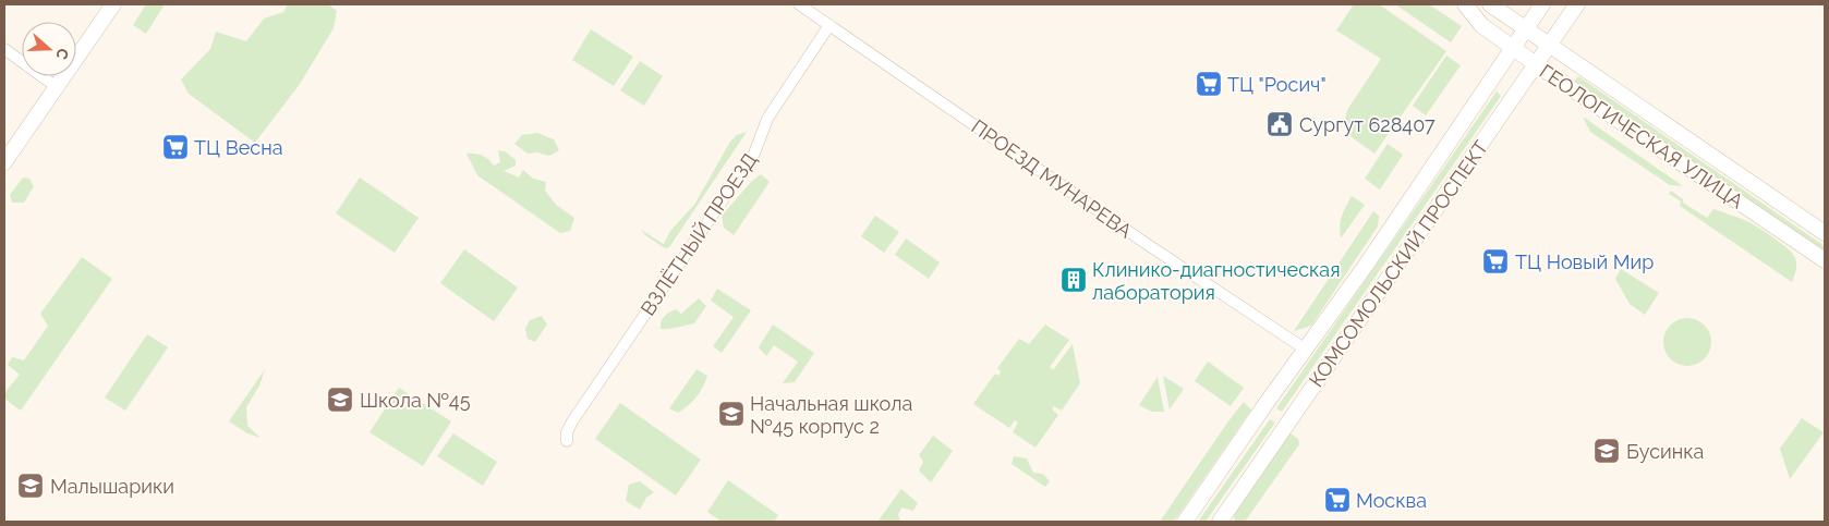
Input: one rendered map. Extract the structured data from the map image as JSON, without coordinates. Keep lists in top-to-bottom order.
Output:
{
  "streets": {
    "main road": ["ГЕОЛОГИЧЕСКАЯ УЛИЦА", "КОМСОМОЛЬСКИЙ ПРОСПЕКТ"],
    "street": ["ПРОЕЗД МУНАРЕВА", "ВЗЛЁТНЫЙ ПРОЕЗД"]
  },
  "crossings": [
    ["ГЕОЛОГИЧЕСКАЯ УЛИЦА", "КОМСОМОЛЬСКИЙ ПРОСПЕКТ"],
    ["ПРОЕЗД МУНАРЕВА", "ВЗЛЁТНЫЙ ПРОЕЗД"],
    ["ПРОЕЗД МУНАРЕВА", "КОМСОМОЛЬСКИЙ ПРОСПЕКТ"]
  ],
  "places": {
    "supermarket": [
      "ТЦ \"Росич\"",
      "ТЦ Весна",
      "ТЦ Новый Мир",
      "Москва"
    ],
    "public building": ["Сургут 628407"],
    "building": ["Клинико-диагностическая лаборатория"],
    "school or university": [
      "Школа №45",
      "Начальная школа №45 корпус 2",
      "Бусинка",
      "Малышарики"
    ]
  },
  "north": "right"
}
